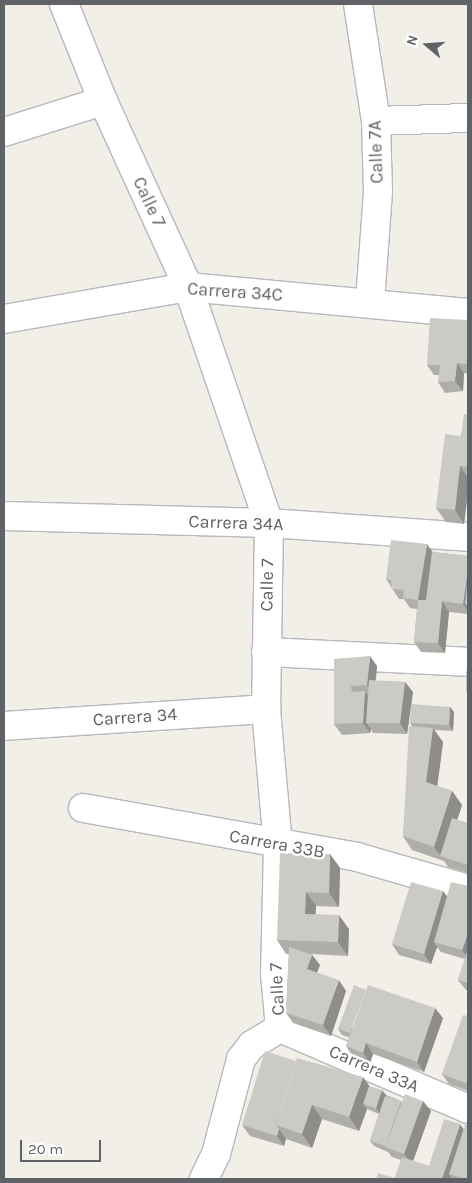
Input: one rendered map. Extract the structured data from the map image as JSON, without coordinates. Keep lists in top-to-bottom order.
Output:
{
  "streets": {
    "street": [
      "Calle 7A",
      "Calle 7",
      "Carrera 34C",
      "Carrera 34A",
      "Carrera 34",
      "Carrera 33B",
      "Carrera 33A"
    ]
  },
  "crossings": [
    ["Calle 7A", "Carrera 34C"],
    ["Calle 7", "Carrera 34C"],
    ["Calle 7", "Carrera 34A"],
    ["Calle 7", "Carrera 34"],
    ["Calle 7", "Carrera 33B"],
    ["Calle 7", "Carrera 33A"]
  ],
  "scale_bar": "20 m",
  "north": "left"
}
